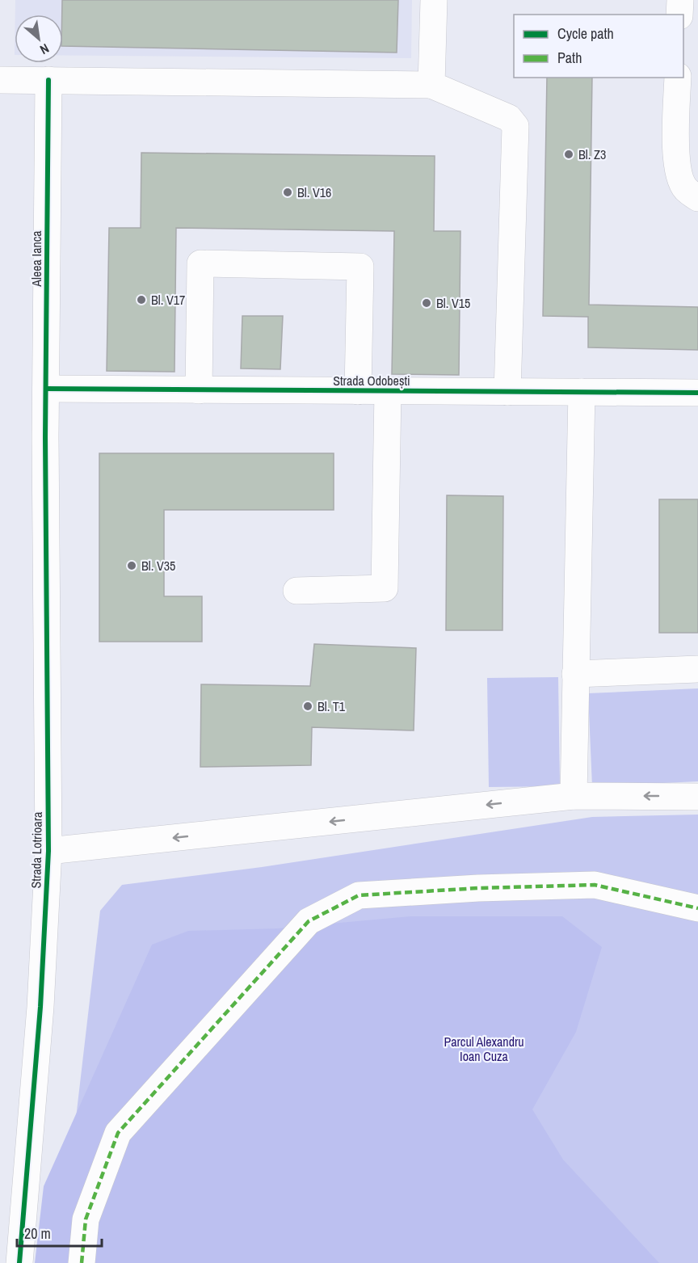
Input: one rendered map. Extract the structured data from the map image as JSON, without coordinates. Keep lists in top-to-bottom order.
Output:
{
  "streets": {
    "street": ["Aleea Ianca", "Strada Odobești", "Strada Lotrioara"]
  },
  "crossings": [
    ["Aleea Ianca", "Strada Odobești"],
    ["Aleea Ianca", "Strada Lotrioara"]
  ],
  "parks": ["Parcul Alexandru Ioan Cuza"],
  "places": [
    "Bl. Z3",
    "Bl. V16",
    "Bl. V17",
    "Bl. V15",
    "Bl. V35",
    "Bl. T1"
  ],
  "legend": ["Cycle path", "Path"],
  "scale_bar": "20 m",
  "north": "bottom right"
}
